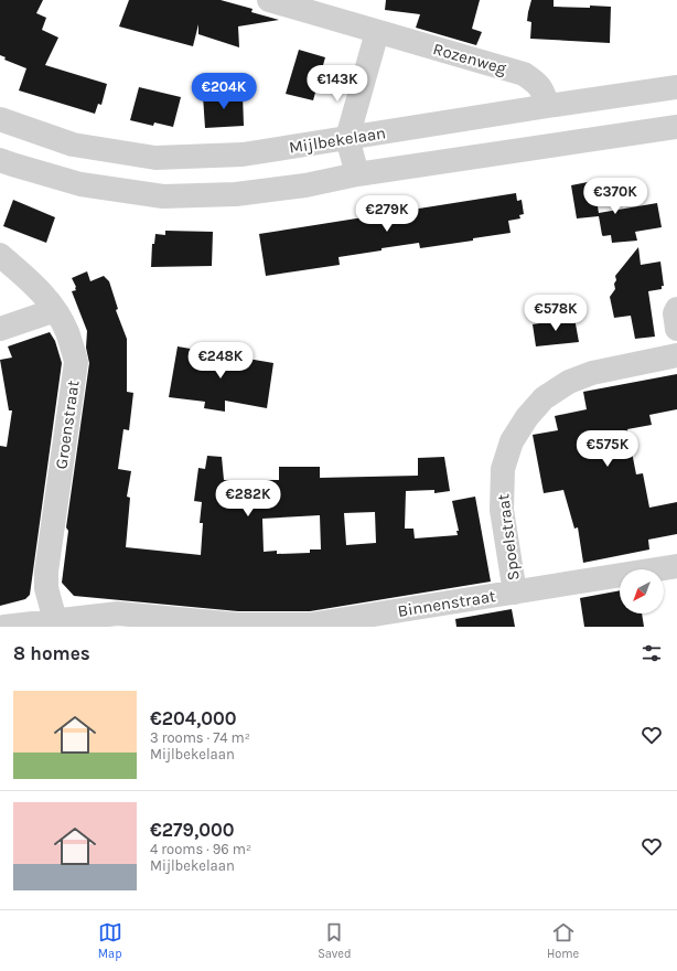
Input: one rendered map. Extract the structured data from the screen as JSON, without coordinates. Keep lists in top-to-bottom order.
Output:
{
  "streets": {
    "street": [
      "Rozenweg",
      "Mijlbekelaan",
      "Groenstraat",
      "Spoelstraat",
      "Binnenstraat"
    ]
  },
  "crossings": [
    ["Rozenweg", "Mijlbekelaan"],
    ["Groenstraat", "Binnenstraat"],
    ["Spoelstraat", "Binnenstraat"]
  ],
  "north": "bottom left",
  "page": {
    "price": [
      "€143K",
      "€204K",
      "€370K",
      "€279K",
      "€578K",
      "€248K",
      "€575K",
      "€282K"
    ],
    "heading": "8 homes",
    "list": [
      {
        "name": "€204,000",
        "note": "3 rooms · 74 m² · Mijlbekelaan"
      },
      {
        "name": "€279,000",
        "note": "4 rooms · 96 m² · Mijlbekelaan"
      }
    ],
    "tabs": ["Map", "Saved", "Home"]
  }
}
